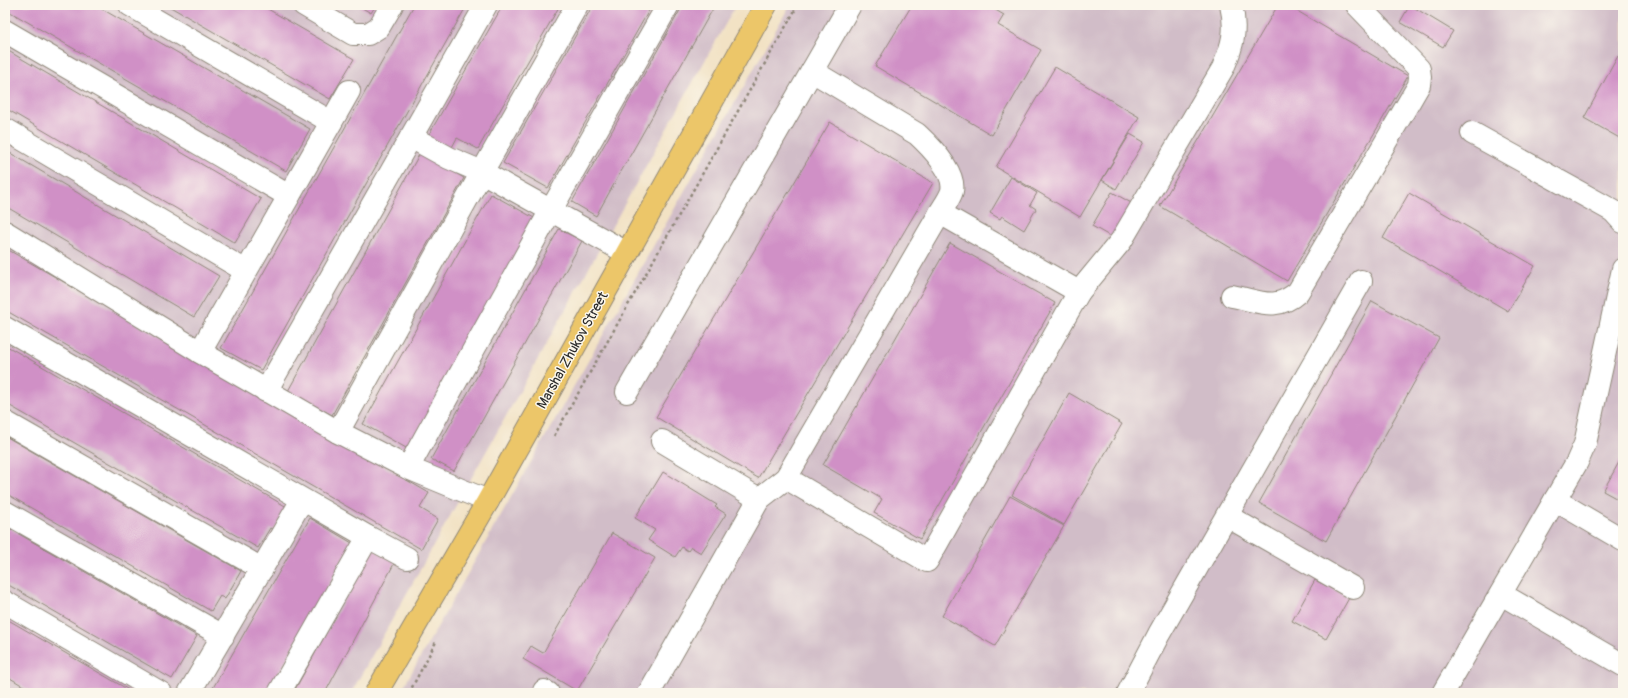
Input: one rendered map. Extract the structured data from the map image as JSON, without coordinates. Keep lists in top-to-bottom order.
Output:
{
  "streets": {
    "main road": ["Marshal Zhukov Street"]
  }
}
